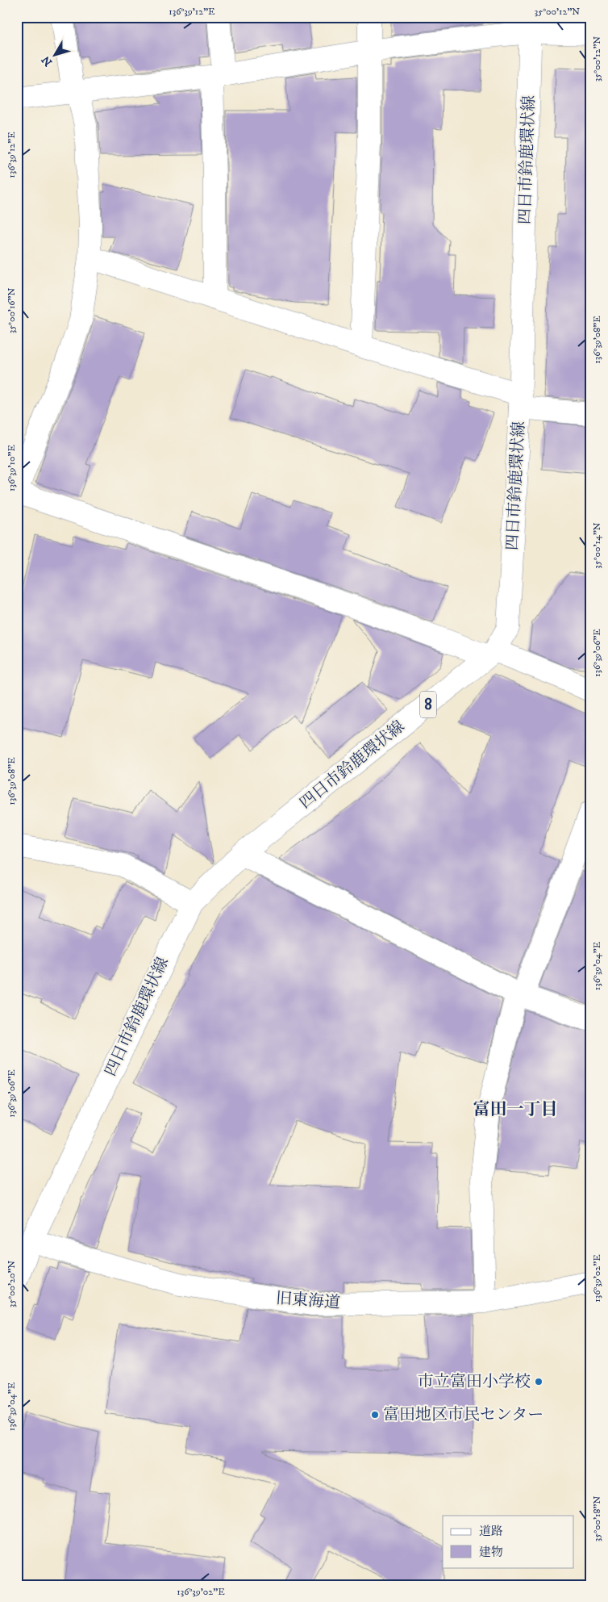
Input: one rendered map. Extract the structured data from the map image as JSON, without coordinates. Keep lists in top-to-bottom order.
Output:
{
  "streets": {
    "street": ["四日市鈴鹿環状線", "8", "旧東海道"]
  },
  "crossings": [
    ["四日市鈴鹿環状線", "旧東海道"]
  ],
  "districts": ["富田一丁目"],
  "places": ["市立富田小学校", "富田地区市民センター"],
  "legend": ["道路", "建物"],
  "north": "bottom left",
  "coordinates": [
    "136°39'12\"E",
    "35°00'12\"N",
    "35°00'16\"N",
    "136°39'08\"E",
    "136°39'10\"E",
    "35°00'14\"N",
    "136°39'06\"E",
    "136°39'04\"E",
    "136°39'02\"E",
    "35°00'20\"N",
    "35°00'18\"N"
  ]
}
